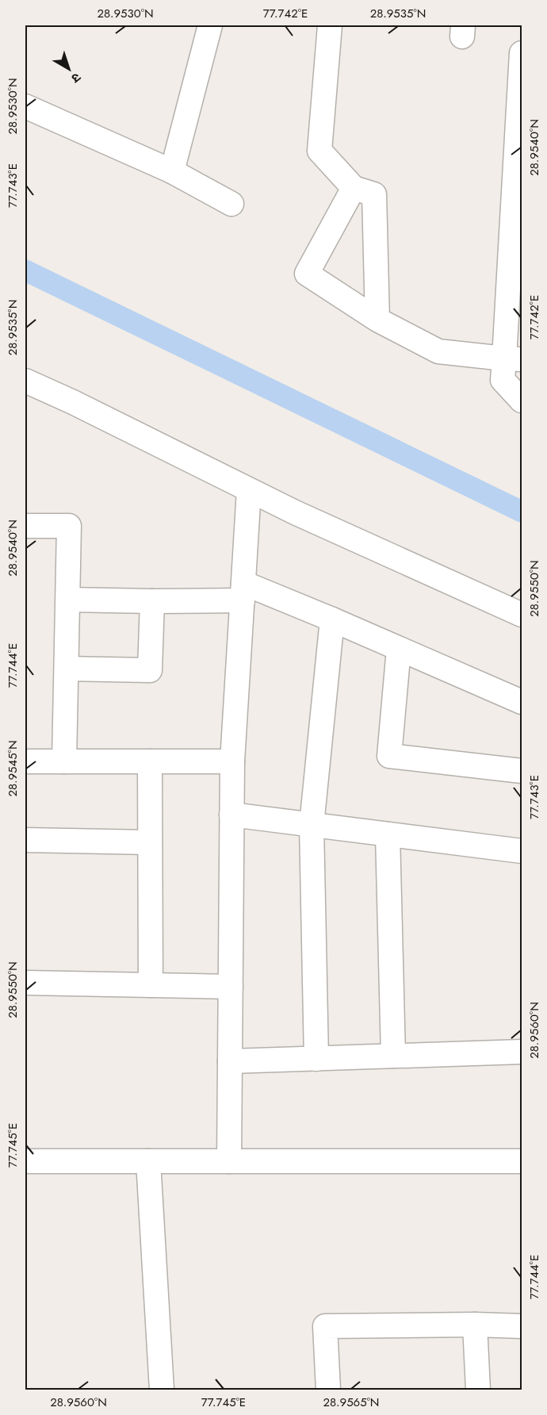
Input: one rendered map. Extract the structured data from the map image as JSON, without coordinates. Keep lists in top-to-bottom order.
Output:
{
  "north": "bottom right",
  "coordinates": [
    "28.9530°N",
    "77.742°E",
    "28.9535°N",
    "28.9540°N",
    "77.743°E",
    "28.9550°N",
    "77.744°E",
    "28.9545°N",
    "28.9560°N",
    "77.745°E",
    "28.9565°N"
  ]
}
